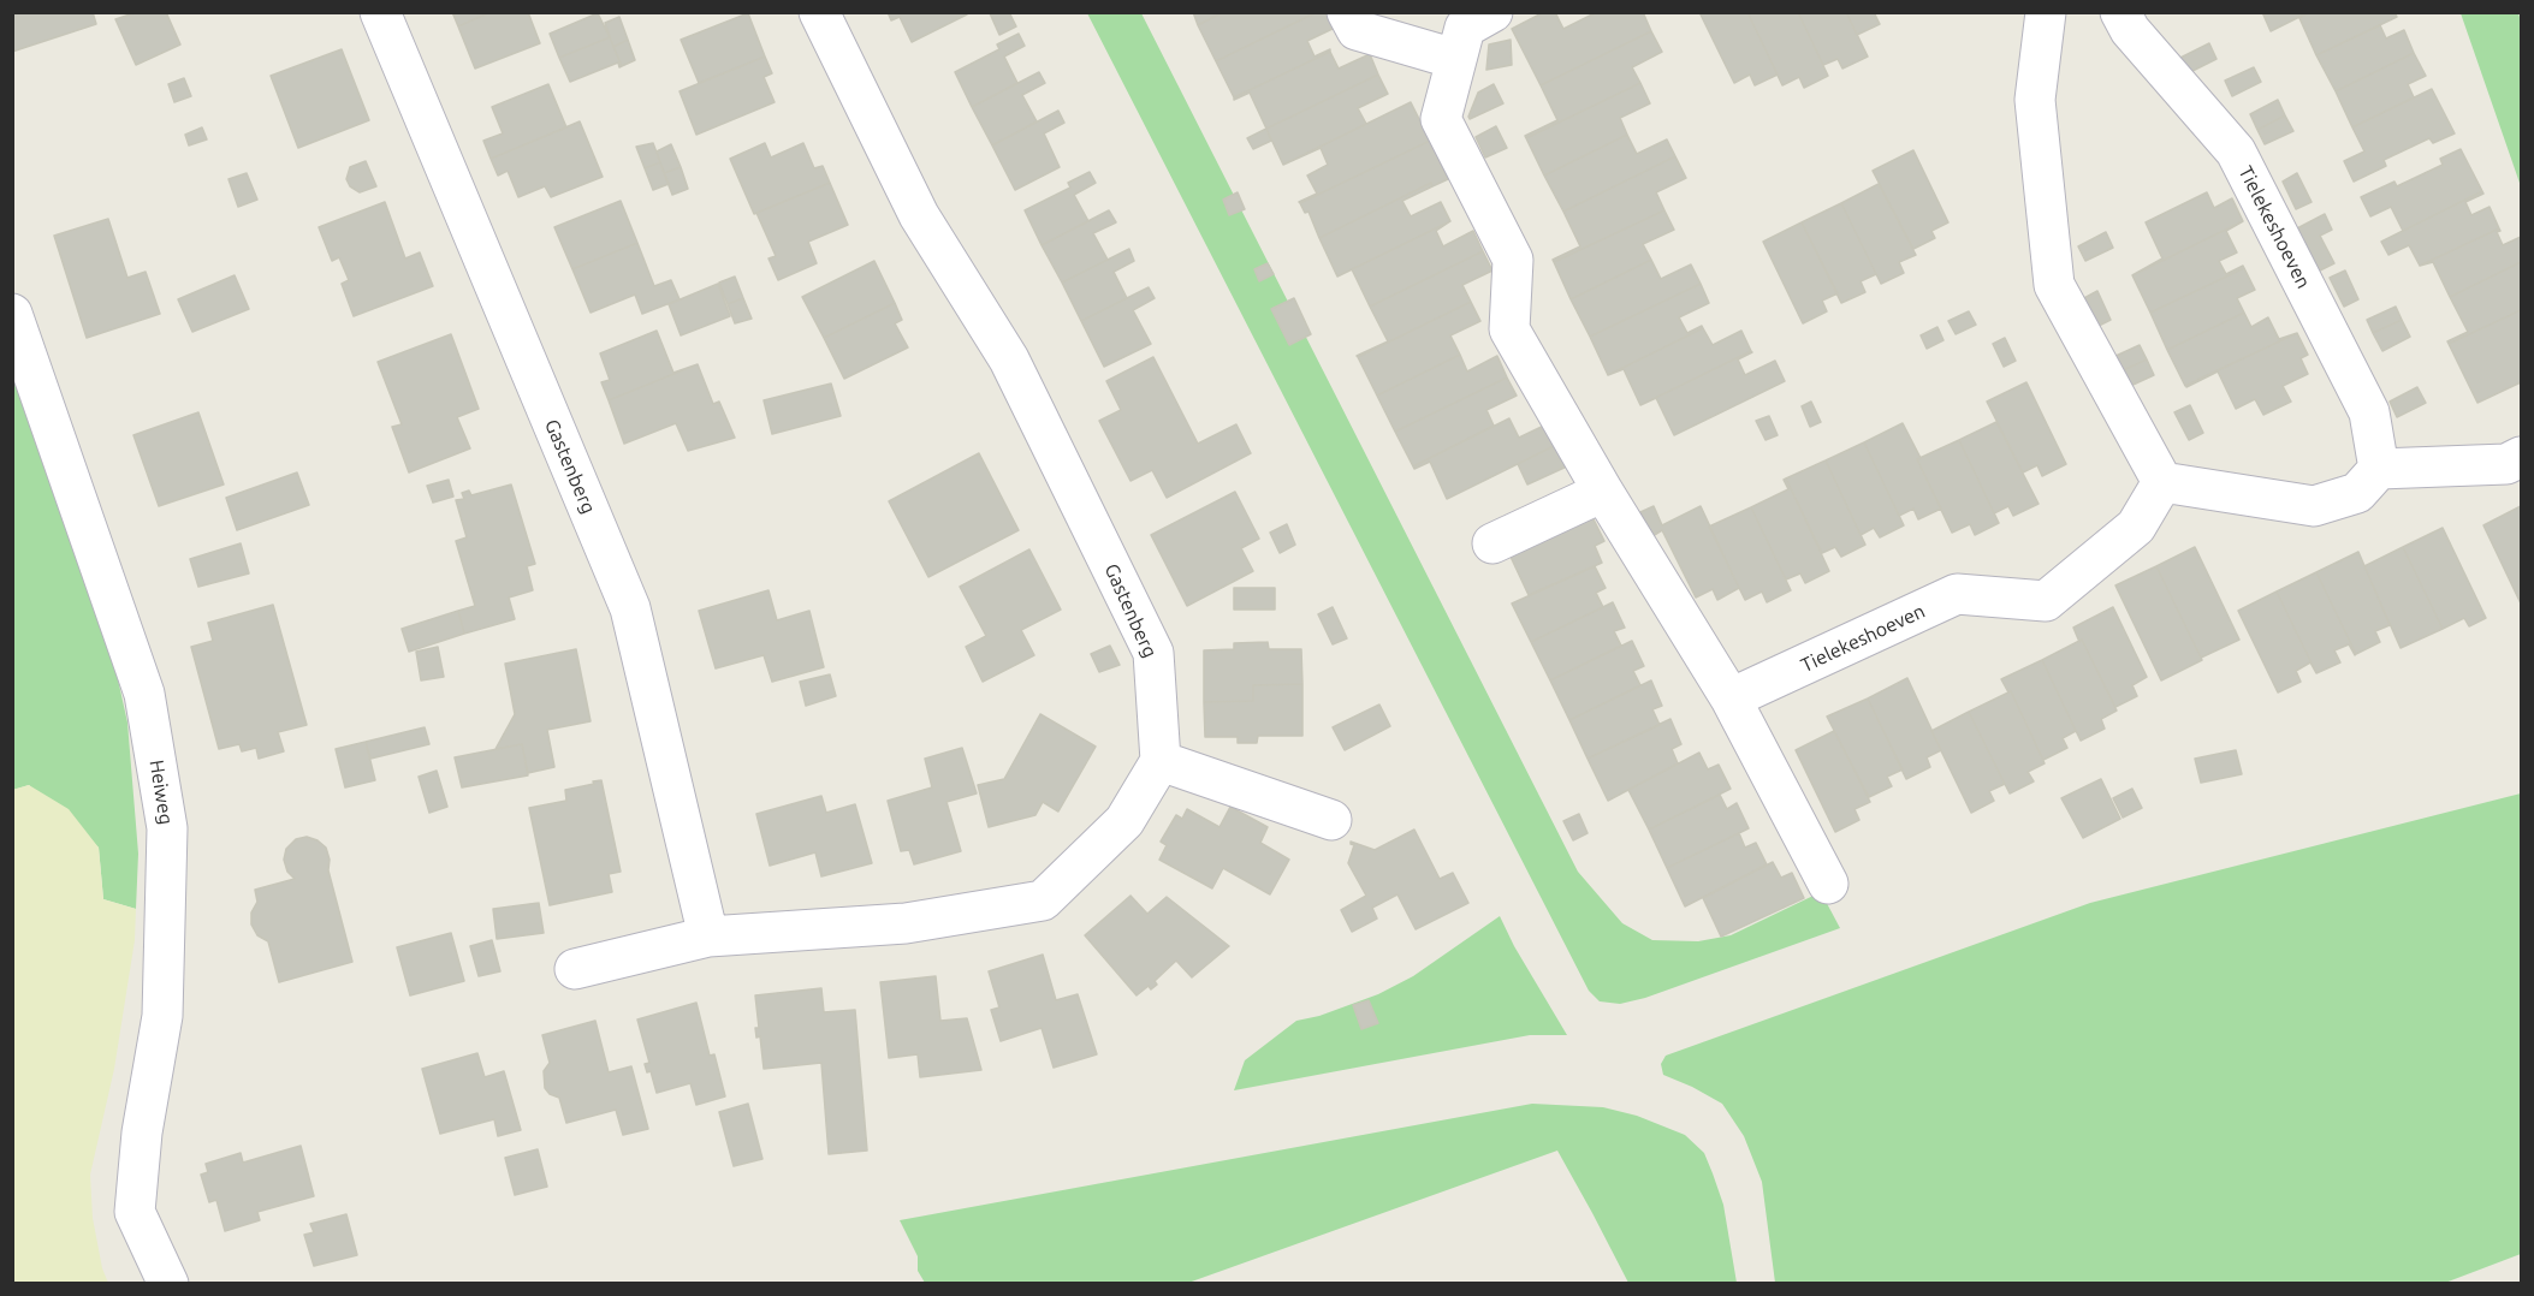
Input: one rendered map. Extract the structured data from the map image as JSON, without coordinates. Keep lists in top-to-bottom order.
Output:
{
  "streets": {
    "street": ["Tielekeshoeven", "Gastenberg", "Heiweg"]
  }
}
